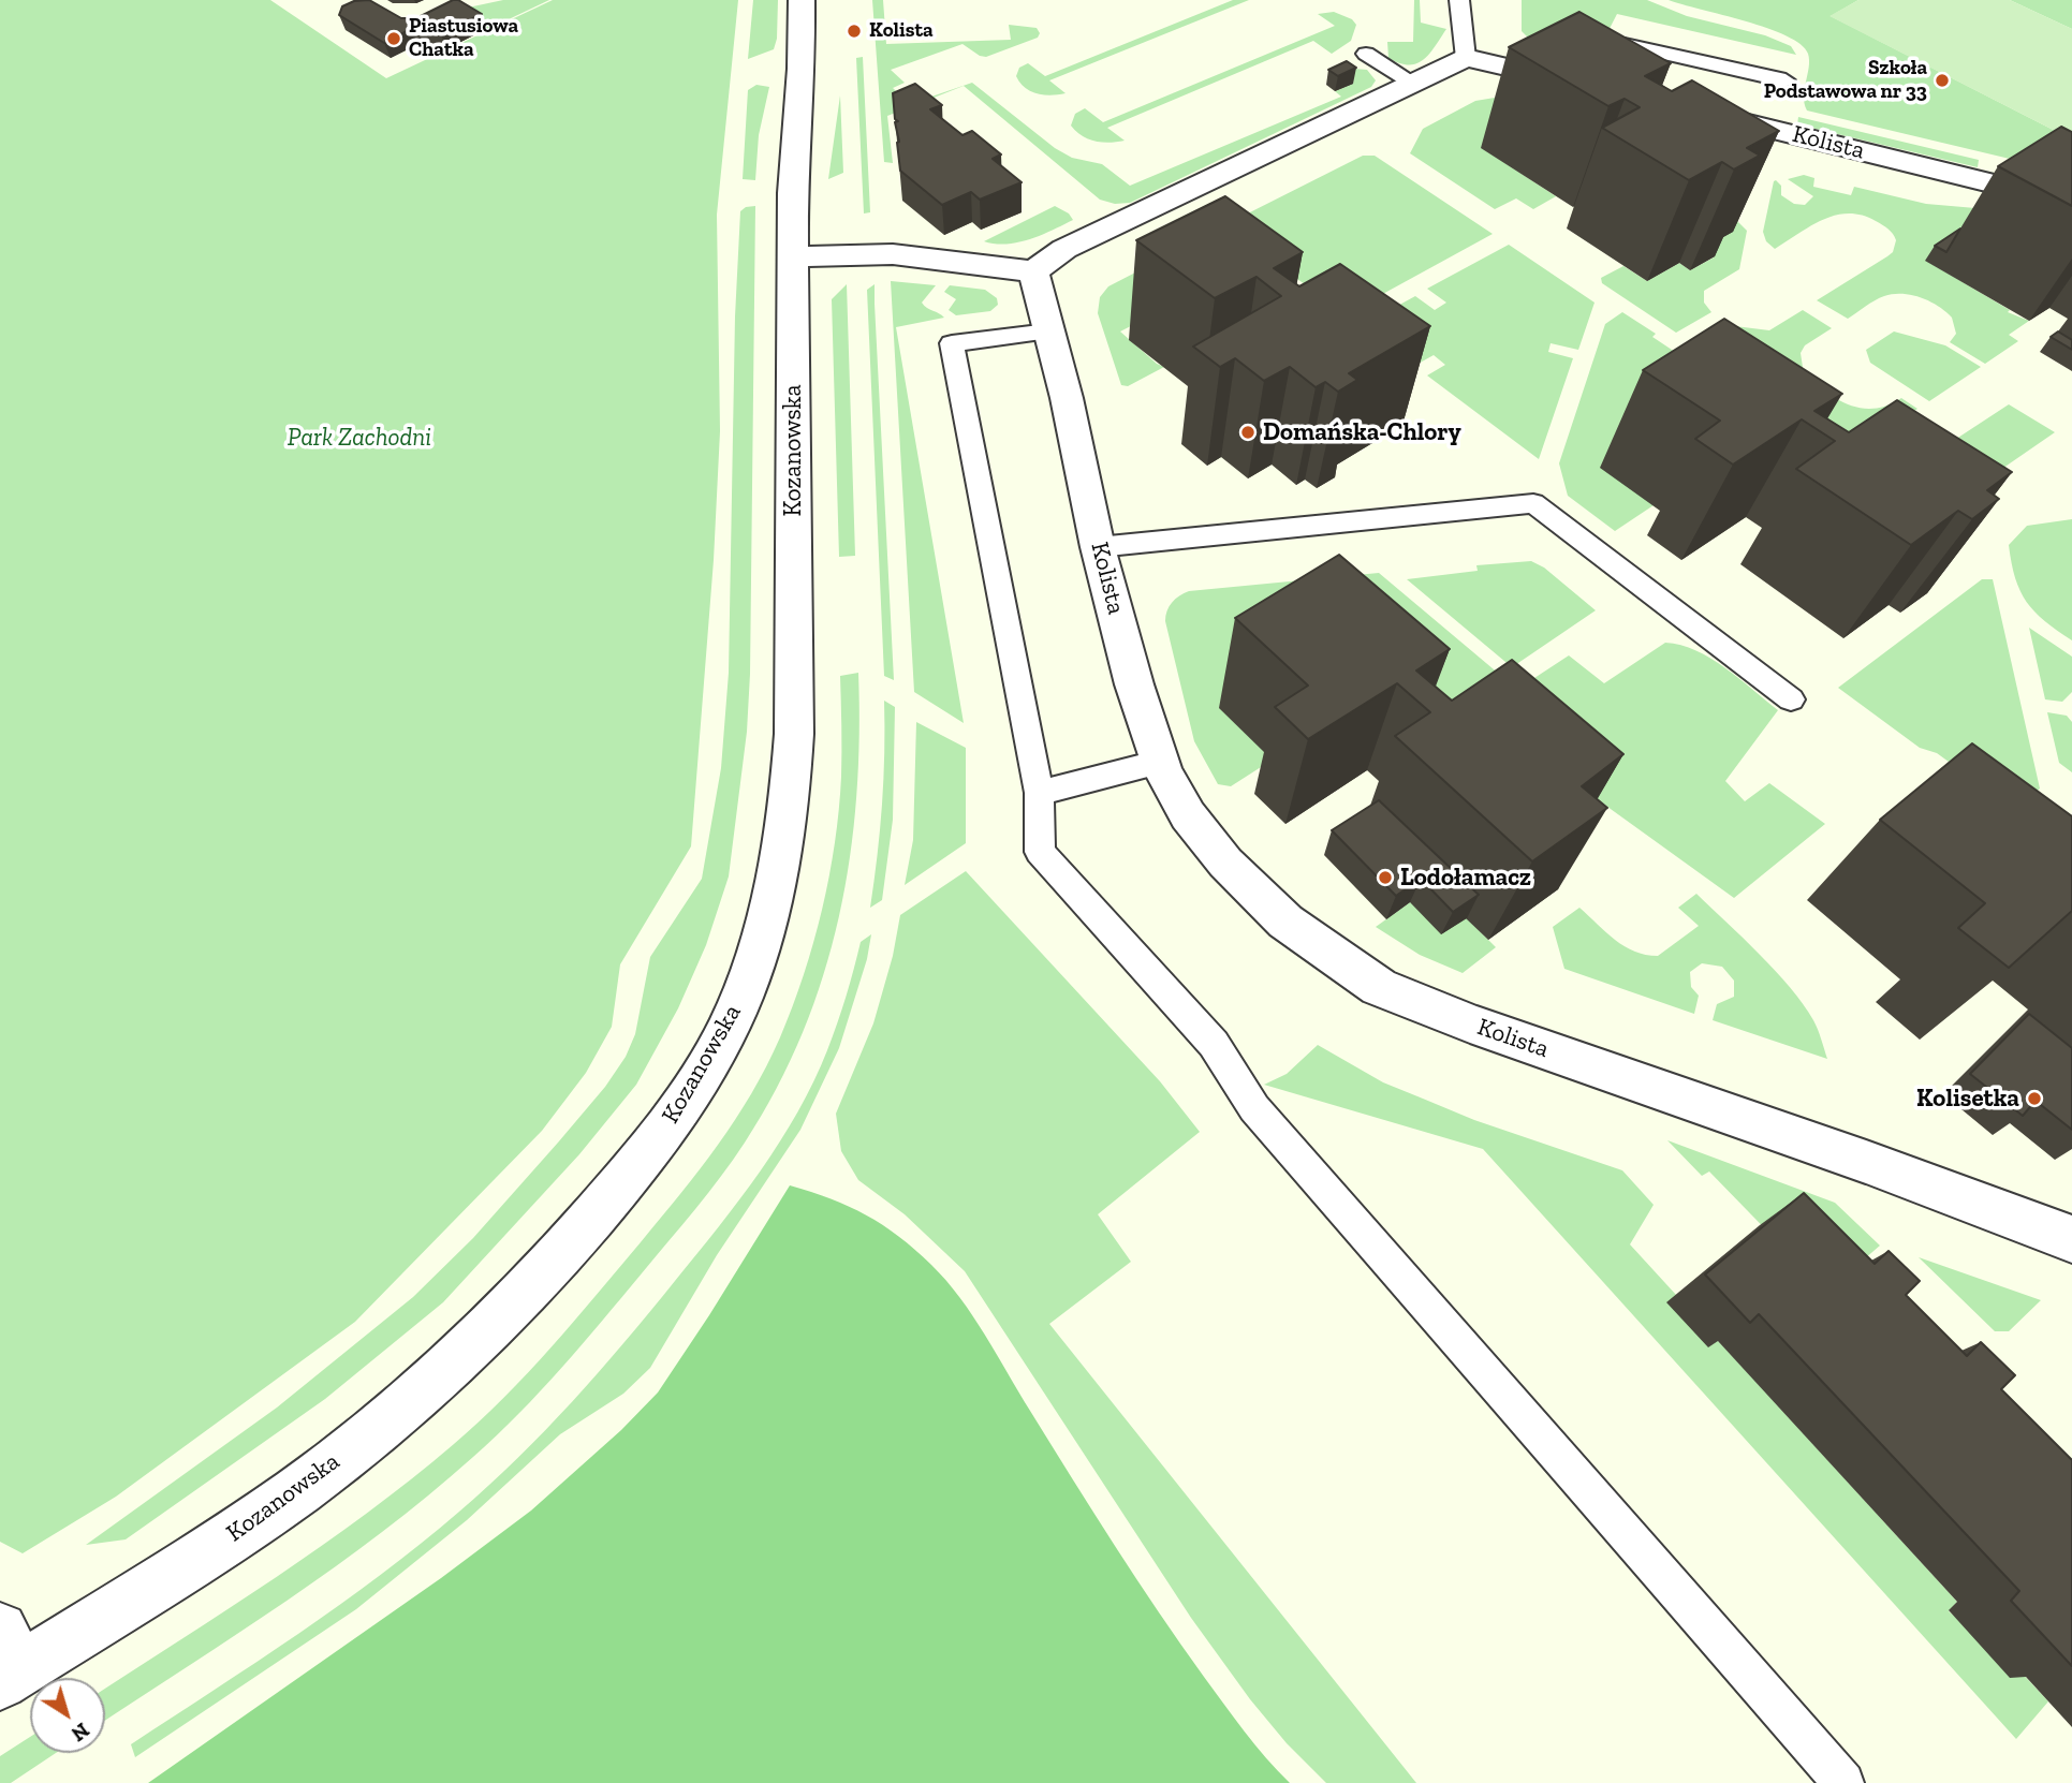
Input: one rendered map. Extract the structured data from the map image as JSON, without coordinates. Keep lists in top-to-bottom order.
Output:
{
  "streets": {
    "street": ["Kolista", "Kozanowska"]
  },
  "parks": ["Park Zachodni"],
  "places": [
    "Kolista",
    "Piastusiowa Chatka",
    "Szkoła Podstawowa nr 33",
    "Domańska-Chlory",
    "Lodołamacz",
    "Kolisetka"
  ],
  "north": "bottom right"
}
